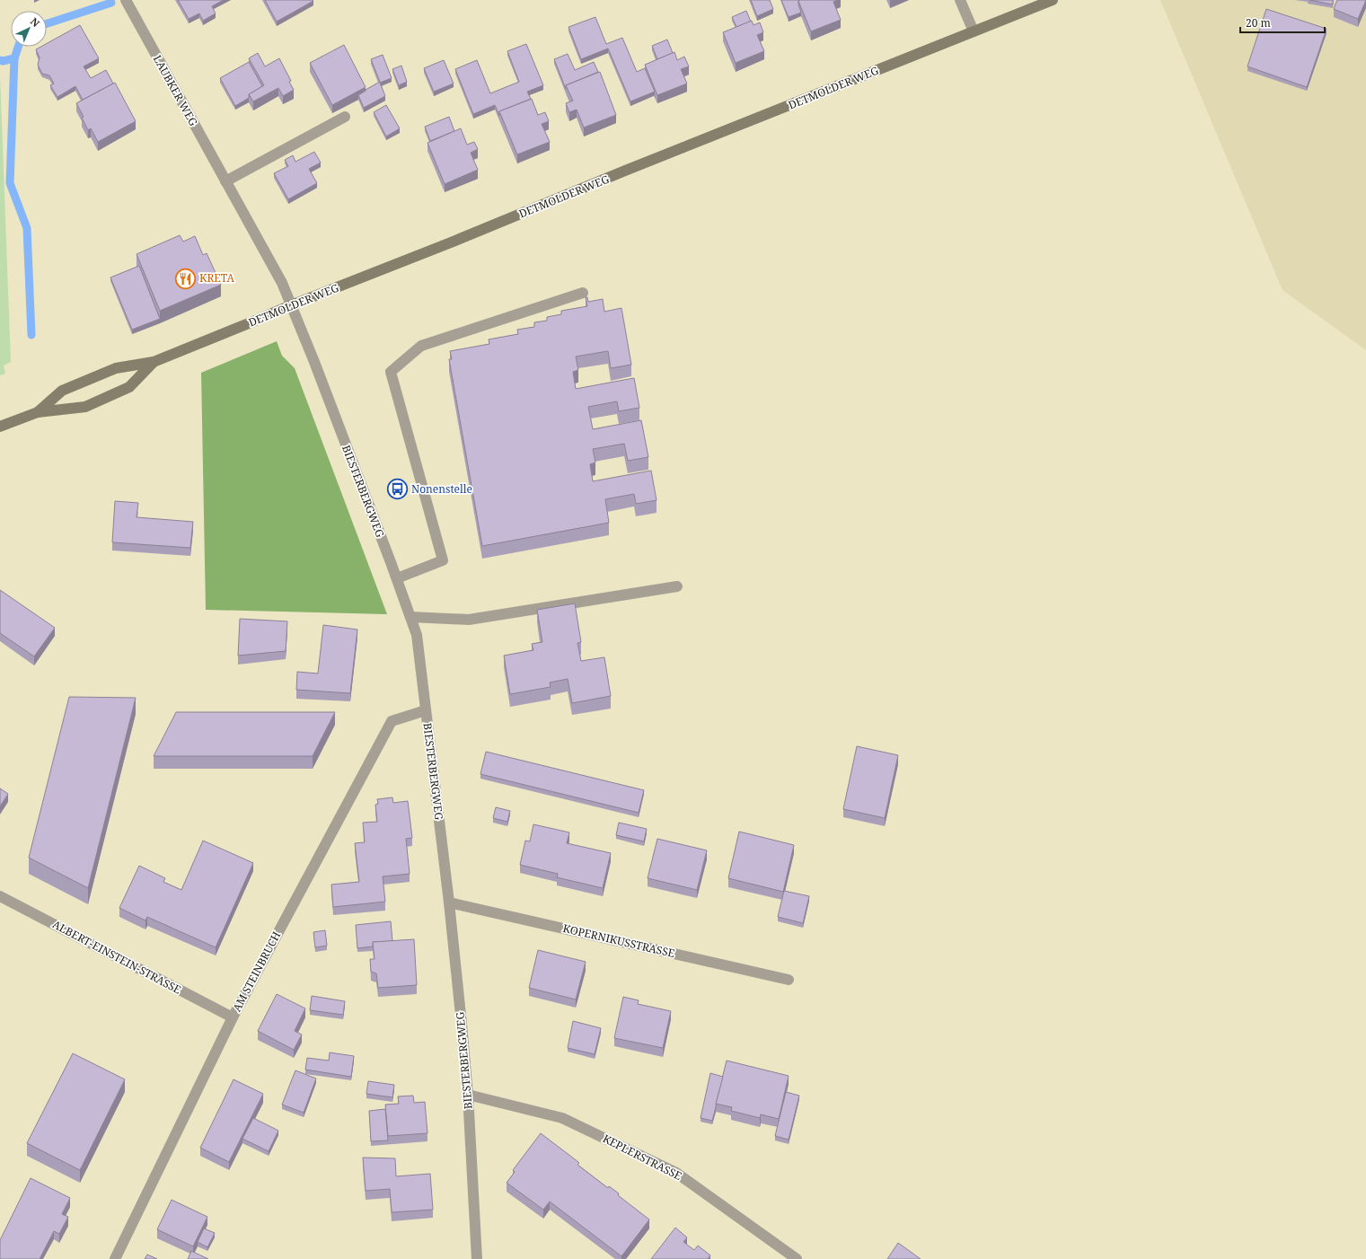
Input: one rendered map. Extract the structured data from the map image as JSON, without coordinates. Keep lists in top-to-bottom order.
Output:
{
  "streets": {
    "street": [
      "DETMOLDER WEG",
      "LAUBKER WEG",
      "BIESTERBERGWEG",
      "KOPERNIKUSSTRASSE",
      "ALBERT-EINSTEIN-STRASSE",
      "AM STEINBRUCH",
      "KEPLERSTRASSE"
    ]
  },
  "crossings": [
    ["DETMOLDER WEG", "LAUBKER WEG"],
    ["DETMOLDER WEG", "BIESTERBERGWEG"],
    ["LAUBKER WEG", "BIESTERBERGWEG"],
    ["BIESTERBERGWEG", "KOPERNIKUSSTRASSE"],
    ["BIESTERBERGWEG", "AM STEINBRUCH"],
    ["BIESTERBERGWEG", "KEPLERSTRASSE"],
    ["ALBERT-EINSTEIN-STRASSE", "AM STEINBRUCH"]
  ],
  "places": {
    "restaurant": ["KRETA"],
    "bus stop": ["Nonenstelle"]
  },
  "scale_bar": "20 m",
  "north": "top right"
}
